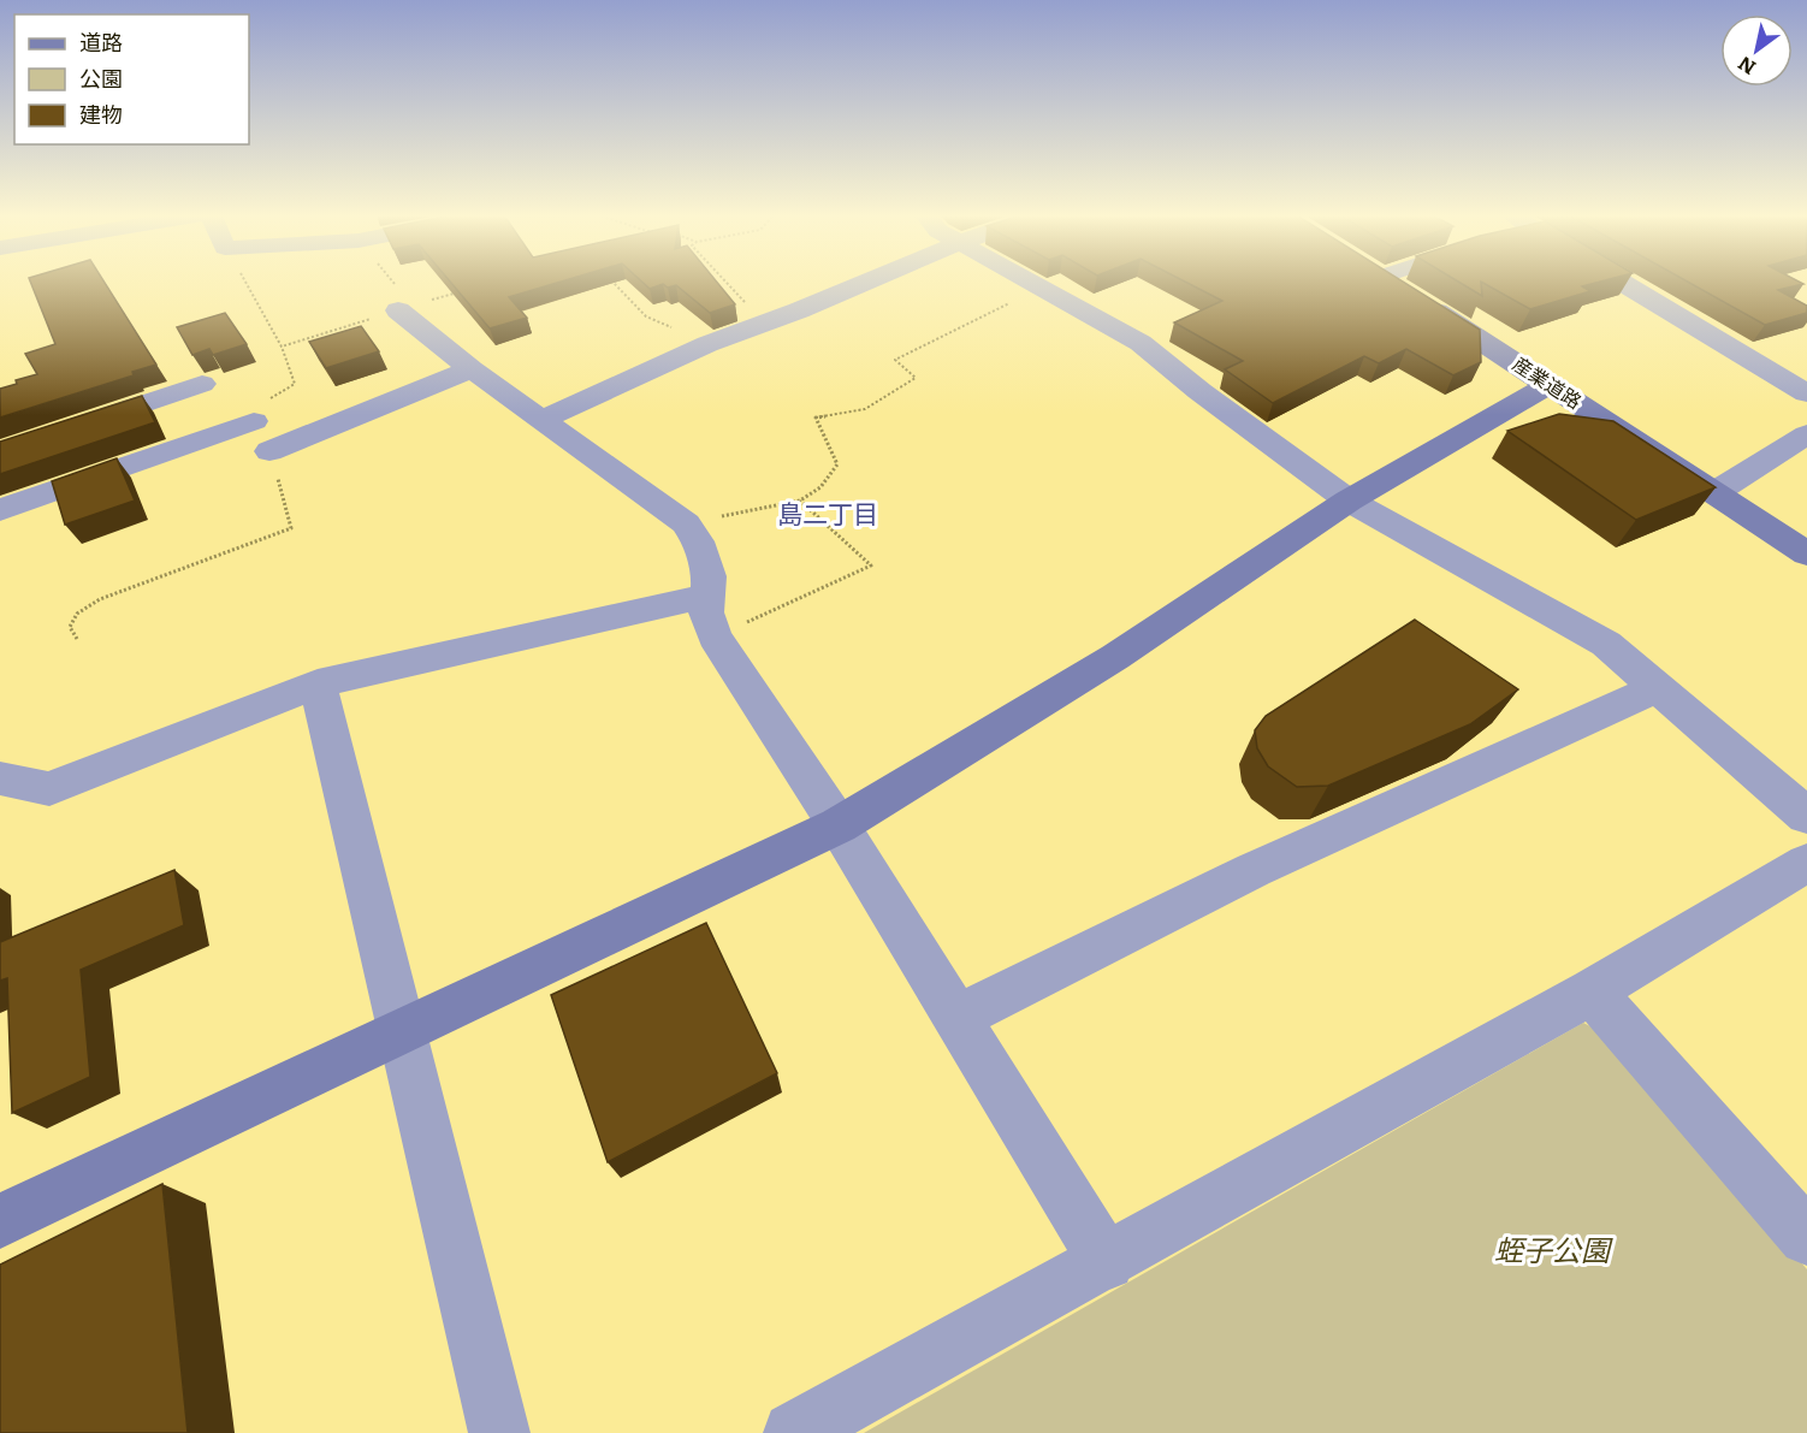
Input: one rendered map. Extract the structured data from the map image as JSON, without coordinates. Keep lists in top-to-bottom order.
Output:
{
  "streets": {
    "street": ["産業道路"]
  },
  "districts": ["島二丁目"],
  "parks": ["蛭子公園"],
  "legend": ["道路", "公園", "建物"],
  "north": "bottom left"
}
